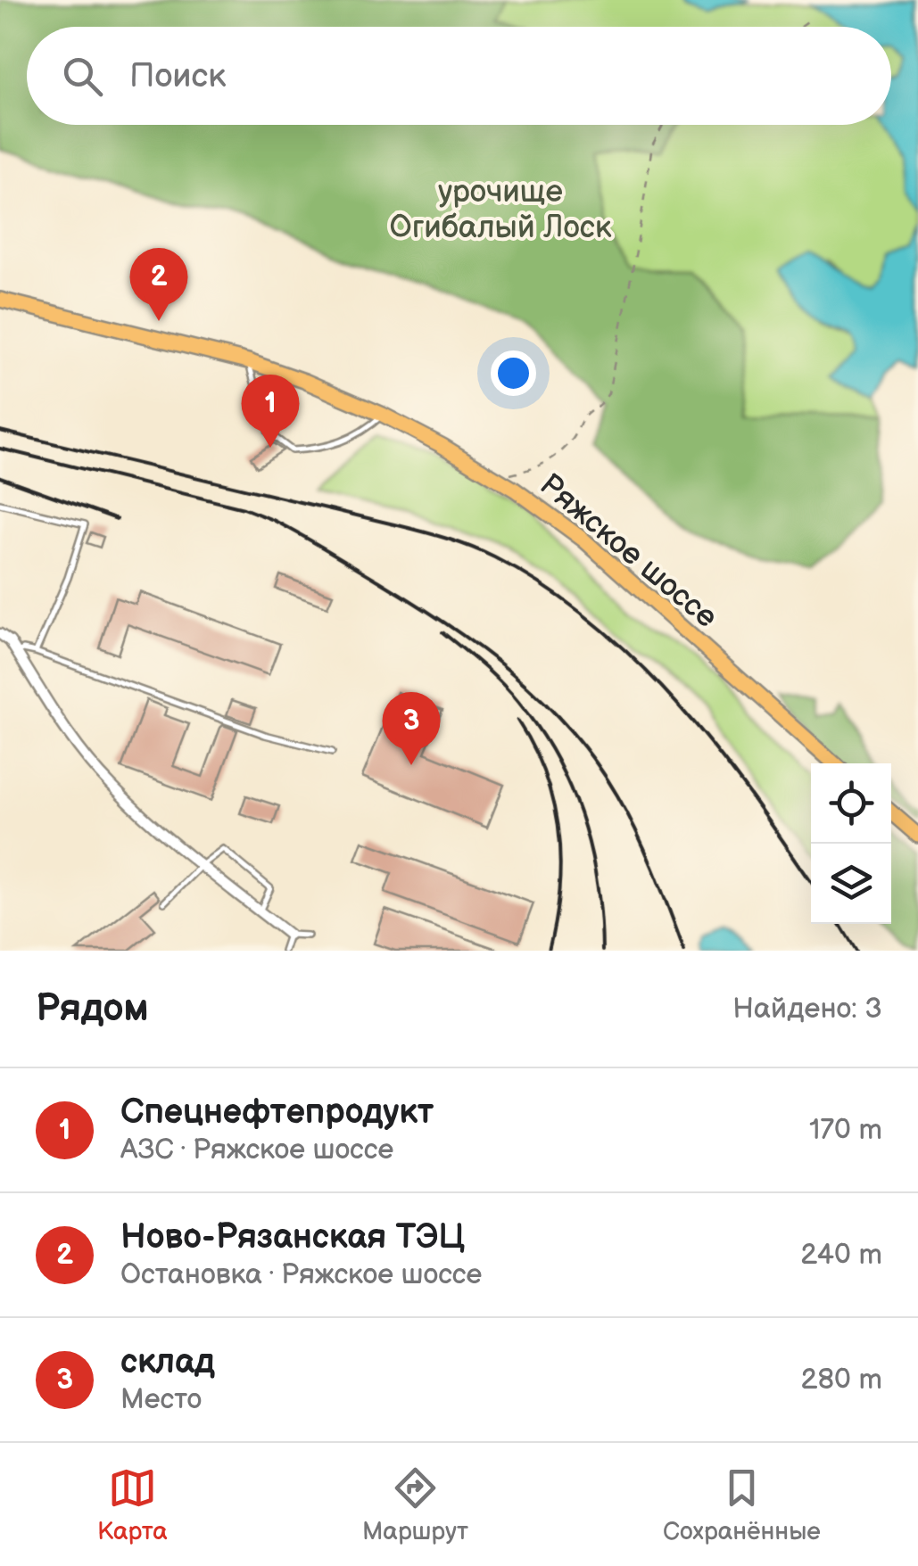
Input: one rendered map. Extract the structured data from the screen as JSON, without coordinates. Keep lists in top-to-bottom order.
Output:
{
  "streets": {
    "main road": ["Ряжское шоссе"]
  },
  "parks": ["урочище Огибалый Лоск"],
  "page": {
    "search": "Поиск",
    "pins": ["2", "1", "3"],
    "heading": ["Рядом", "Найдено: 3"],
    "list": [
      {
        "mark": "1",
        "name": "Спецнефтепродукт",
        "note": "АЗС · Ряжское шоссе",
        "value": "170 m"
      },
      {
        "mark": "2",
        "name": "Ново-Рязанская ТЭЦ",
        "note": "Остановка · Ряжское шоссе",
        "value": "240 m"
      },
      {
        "mark": "3",
        "name": "склад",
        "note": "Место",
        "value": "280 m"
      }
    ],
    "nav": ["Карта", "Маршрут", "Сохранённые"]
  }
}
